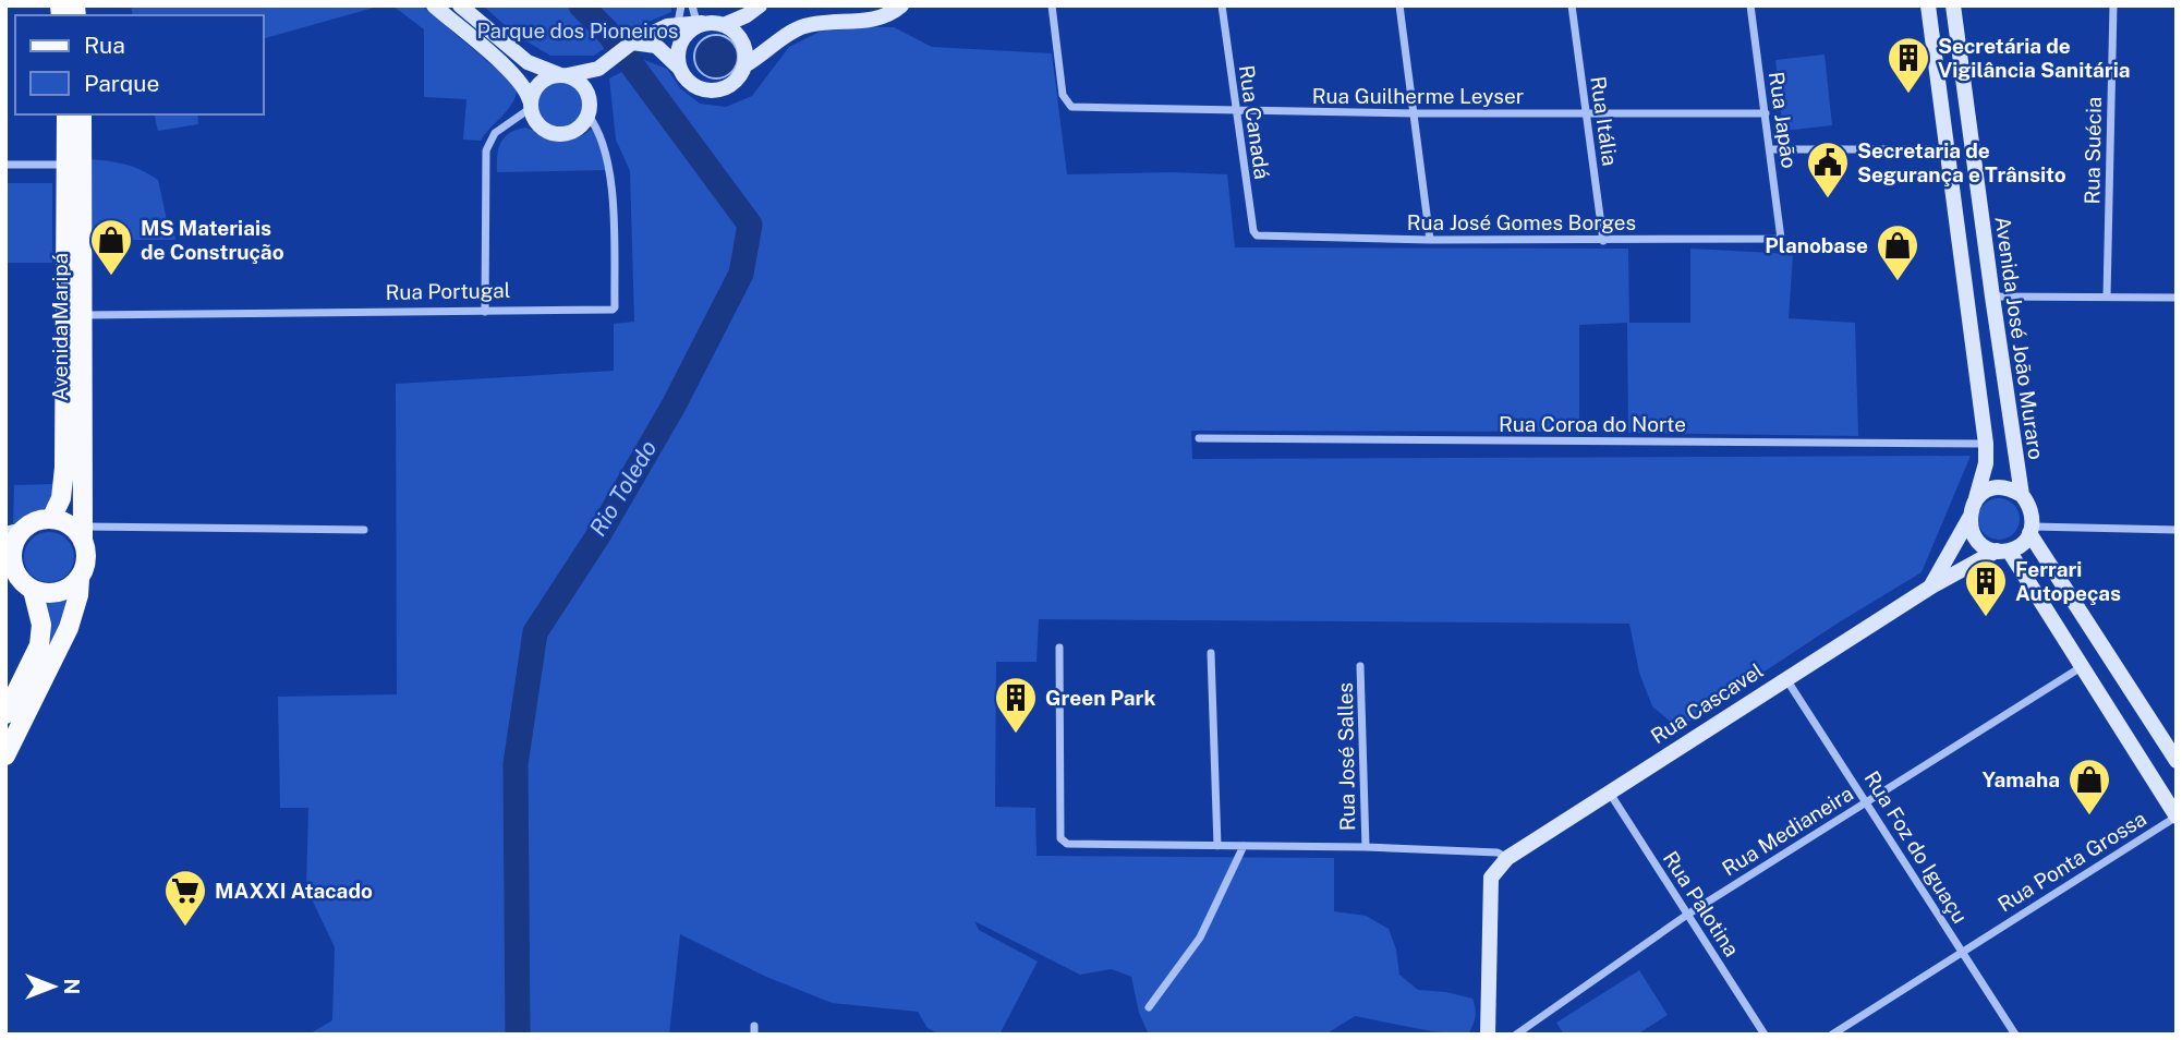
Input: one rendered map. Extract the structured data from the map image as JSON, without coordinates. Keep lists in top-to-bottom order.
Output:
{
  "streets": {
    "main road": ["Avenida Maripá"],
    "street": [
      "Rua Guilherme Leyser",
      "Rua Japão",
      "Rua Itália",
      "Rua Canadá",
      "Rua Suécia",
      "Rua José Gomes Borges",
      "Rua Portugal",
      "Avenida José João Muraro",
      "Rua Coroa do Norte",
      "Rua Cascavel",
      "Rua José Salles",
      "Rua Medianeira",
      "Rua Foz do Iguaçu",
      "Rua Ponta Grossa",
      "Rua Palotina"
    ]
  },
  "crossings": [
    ["Rua Guilherme Leyser", "Rua Japão"],
    ["Rua Guilherme Leyser", "Rua Itália"],
    ["Rua Guilherme Leyser", "Rua Canadá"],
    ["Rua Japão", "Rua José Gomes Borges"],
    ["Rua Itália", "Rua José Gomes Borges"],
    ["Rua Canadá", "Rua José Gomes Borges"],
    ["Rua Portugal", "Avenida Maripá"],
    ["Avenida José João Muraro", "Rua Cascavel"],
    ["Rua Cascavel", "Rua Foz do Iguaçu"],
    ["Rua Cascavel", "Rua Palotina"],
    ["Rua Medianeira", "Rua Foz do Iguaçu"],
    ["Rua Medianeira", "Rua Palotina"],
    ["Rua Foz do Iguaçu", "Rua Ponta Grossa"]
  ],
  "water": ["Rio Toledo"],
  "parks": ["Parque dos Pioneiros"],
  "places": {
    "building": ["Secretária de Vigilância Sanitária", "Ferrari Autopeças", "Green Park"],
    "public building": ["Secretaria de Segurança e Trânsito"],
    "shop": ["MS Materiais de Construção", "Planobase", "Yamaha"],
    "supermarket": ["MAXXI Atacado"]
  },
  "legend": ["Rua", "Parque"],
  "north": "right"
}
